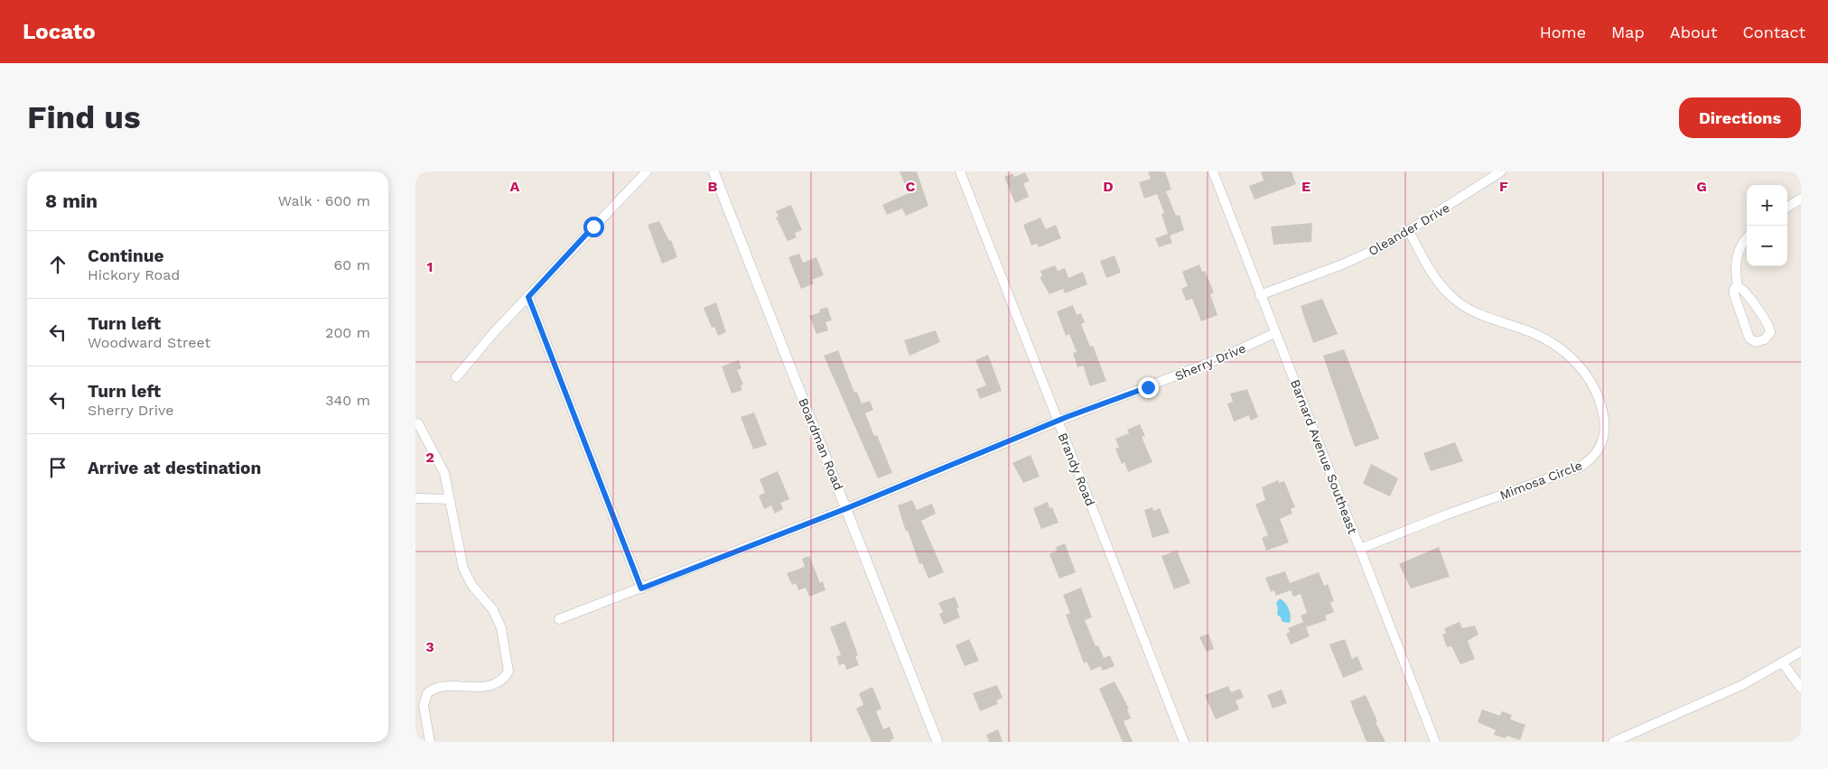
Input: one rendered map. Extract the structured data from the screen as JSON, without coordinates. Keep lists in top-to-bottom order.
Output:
{
  "streets": {
    "street": [
      "Oleander Drive",
      "Sherry Drive",
      "Boardman Road",
      "Barnard Avenue Southeast",
      "Brandy Road",
      "Mimosa Circle"
    ]
  },
  "crossings": [
    ["Oleander Drive", "Barnard Avenue Southeast"],
    ["Oleander Drive", "Mimosa Circle"],
    ["Sherry Drive", "Boardman Road"],
    ["Sherry Drive", "Barnard Avenue Southeast"],
    ["Sherry Drive", "Brandy Road"],
    ["Barnard Avenue Southeast", "Mimosa Circle"]
  ],
  "page": {
    "header": "Locato",
    "nav": [
      "Home",
      "Map",
      "About",
      "Contact"
    ],
    "buttons": "Directions",
    "title": "Find us",
    "heading": ["8 min", "Walk · 600 m"],
    "map_buttons": ["+", "−"],
    "list": [
      ["Continue", "Hickory Road", "60 m"],
      ["Turn left", "Woodward Street", "200 m"],
      ["Turn left", "Sherry Drive", "340 m"],
      "Arrive at destination"
    ]
  },
  "grid": {
    "columns": [
      "A",
      "B",
      "C",
      "D",
      "E",
      "F",
      "G"
    ],
    "rows": ["1", "2", "3"]
  }
}
